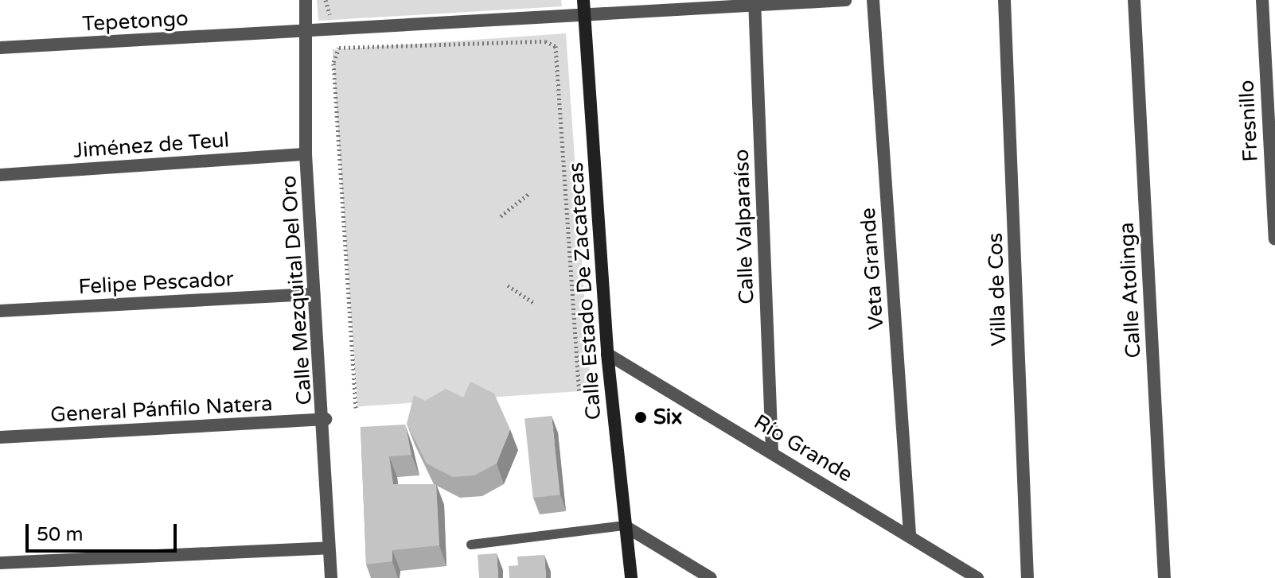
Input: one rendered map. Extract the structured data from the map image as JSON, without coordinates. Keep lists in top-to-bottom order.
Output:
{
  "streets": {
    "street": [
      "Tepetongo",
      "Fresnillo",
      "Jiménez de Teul",
      "Calle Valparaíso",
      "Veta Grande",
      "Felipe Pescador",
      "Villa de Cos",
      "Calle Mezquital Del Oro",
      "Calle Atolinga",
      "Calle Estado De Zacatecas",
      "General Pánfilo Natera",
      "Río Grande"
    ]
  },
  "crossings": [
    ["Tepetongo", "Calle Valparaíso"],
    ["Tepetongo", "Calle Mezquital Del Oro"],
    ["Tepetongo", "Calle Estado De Zacatecas"],
    ["Jiménez de Teul", "Calle Mezquital Del Oro"],
    ["Calle Valparaíso", "Río Grande"],
    ["Veta Grande", "Río Grande"],
    ["Felipe Pescador", "Calle Mezquital Del Oro"],
    ["Calle Mezquital Del Oro", "General Pánfilo Natera"],
    ["Calle Estado De Zacatecas", "Río Grande"]
  ],
  "places": ["Six"],
  "scale_bar": "50 m"
}
